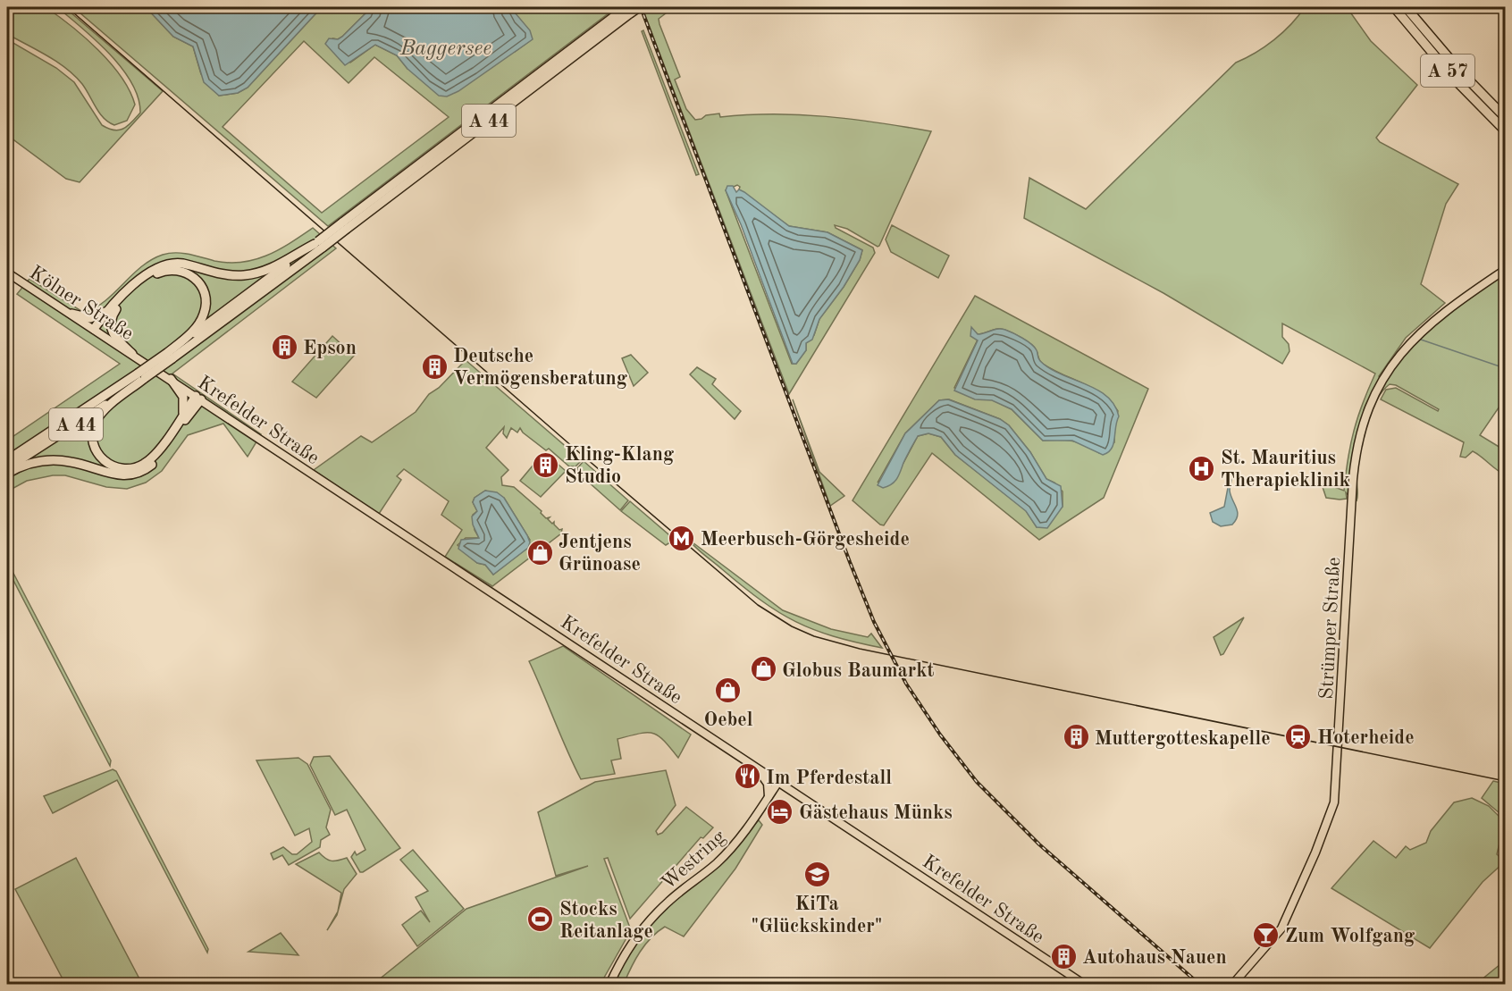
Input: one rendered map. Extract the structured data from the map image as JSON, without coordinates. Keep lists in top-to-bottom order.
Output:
{
  "streets": {
    "highway": ["A 57", "A 44"],
    "main road": [
      "Kölner Straße",
      "Krefelder Straße",
      "Strümper Straße",
      "Westring"
    ]
  },
  "crossings": [
    ["Kölner Straße", "Krefelder Straße"],
    ["Krefelder Straße", "Westring"]
  ],
  "water": ["Baggersee"],
  "places": {
    "building": [
      "Epson",
      "Deutsche Vermögensberatung",
      "Kling-Klang Studio",
      "Muttergotteskapelle",
      "Autohaus Nauen"
    ],
    "hospital": ["St. Mauritius Therapieklinik"],
    "metro station": ["Meerbusch-Görgesheide"],
    "shop": ["Jentjens Grünoase", "Globus Baumarkt", "Oebel"],
    "station": ["Hoterheide"],
    "restaurant": ["Im Pferdestall"],
    "hotel": ["Gästehaus Münks"],
    "school or university": ["KiTa \"Glückskinder\""],
    "sports": ["Stocks Reitanlage"],
    "bar": ["Zum Wolfgang"]
  }
}
